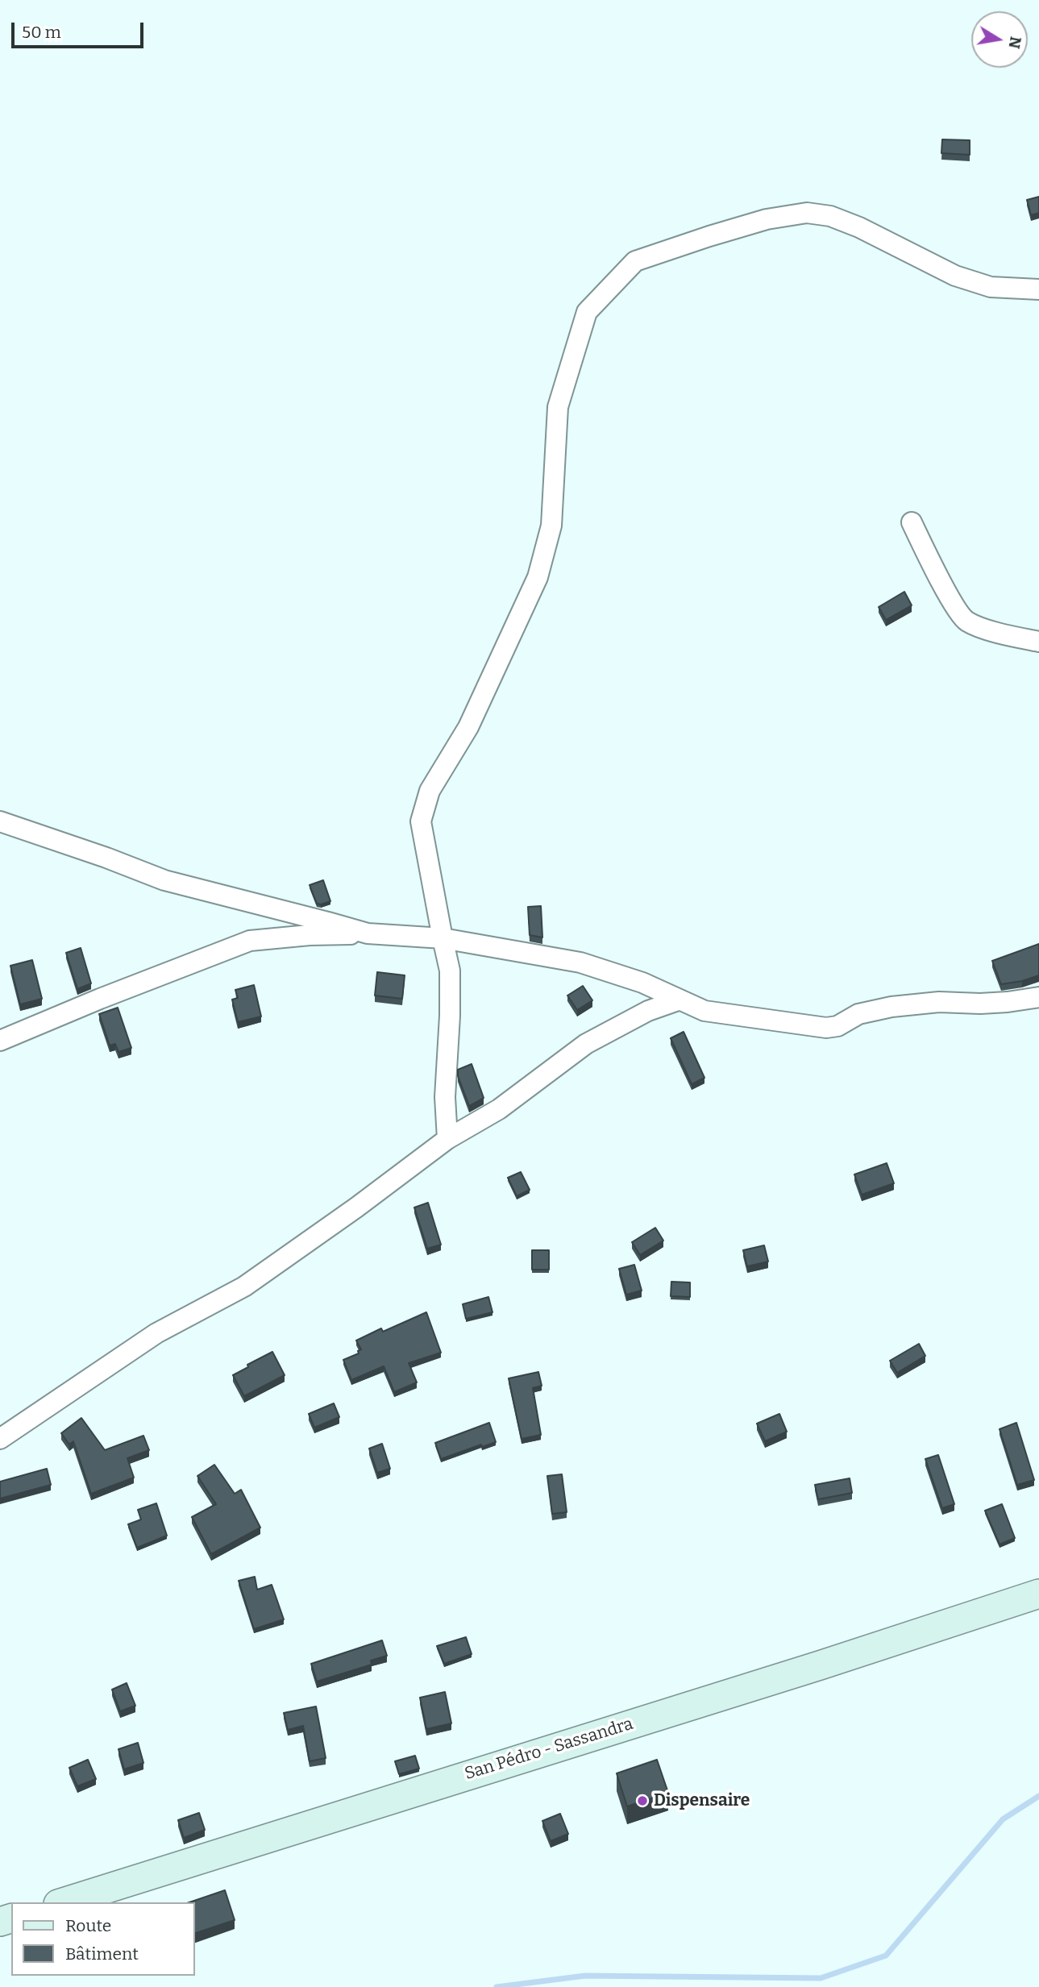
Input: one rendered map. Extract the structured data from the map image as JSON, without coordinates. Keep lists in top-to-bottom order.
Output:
{
  "streets": {
    "main road": ["San Pédro - Sassandra"]
  },
  "places": ["Dispensaire"],
  "legend": ["Route", "Bâtiment"],
  "scale_bar": "50 m",
  "north": "right"
}
